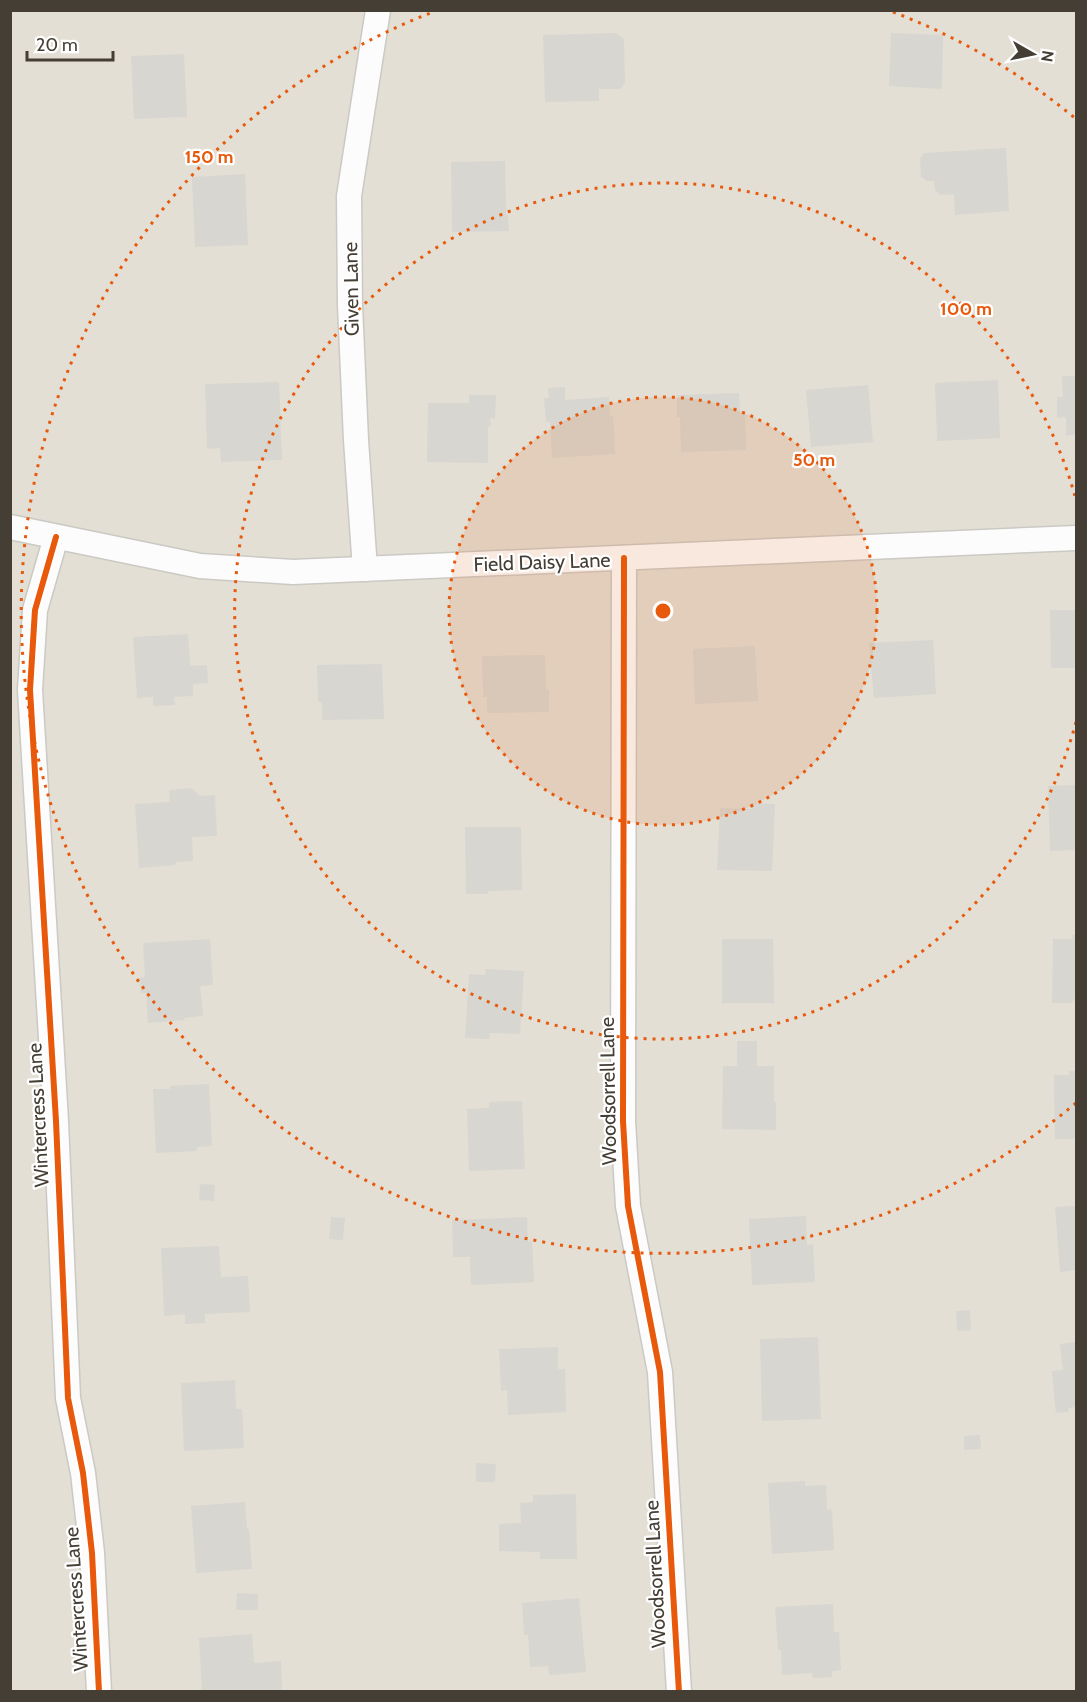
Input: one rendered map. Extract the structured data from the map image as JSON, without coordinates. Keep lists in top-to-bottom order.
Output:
{
  "streets": {
    "street": [
      "Given Lane",
      "Field Daisy Lane",
      "Woodsorrell Lane",
      "Wintercress Lane"
    ]
  },
  "crossings": [
    ["Given Lane", "Field Daisy Lane"],
    ["Field Daisy Lane", "Woodsorrell Lane"],
    ["Field Daisy Lane", "Wintercress Lane"]
  ],
  "scale_bar": "20 m",
  "north": "right",
  "rings": ["150 m", "100 m", "50 m"]
}
